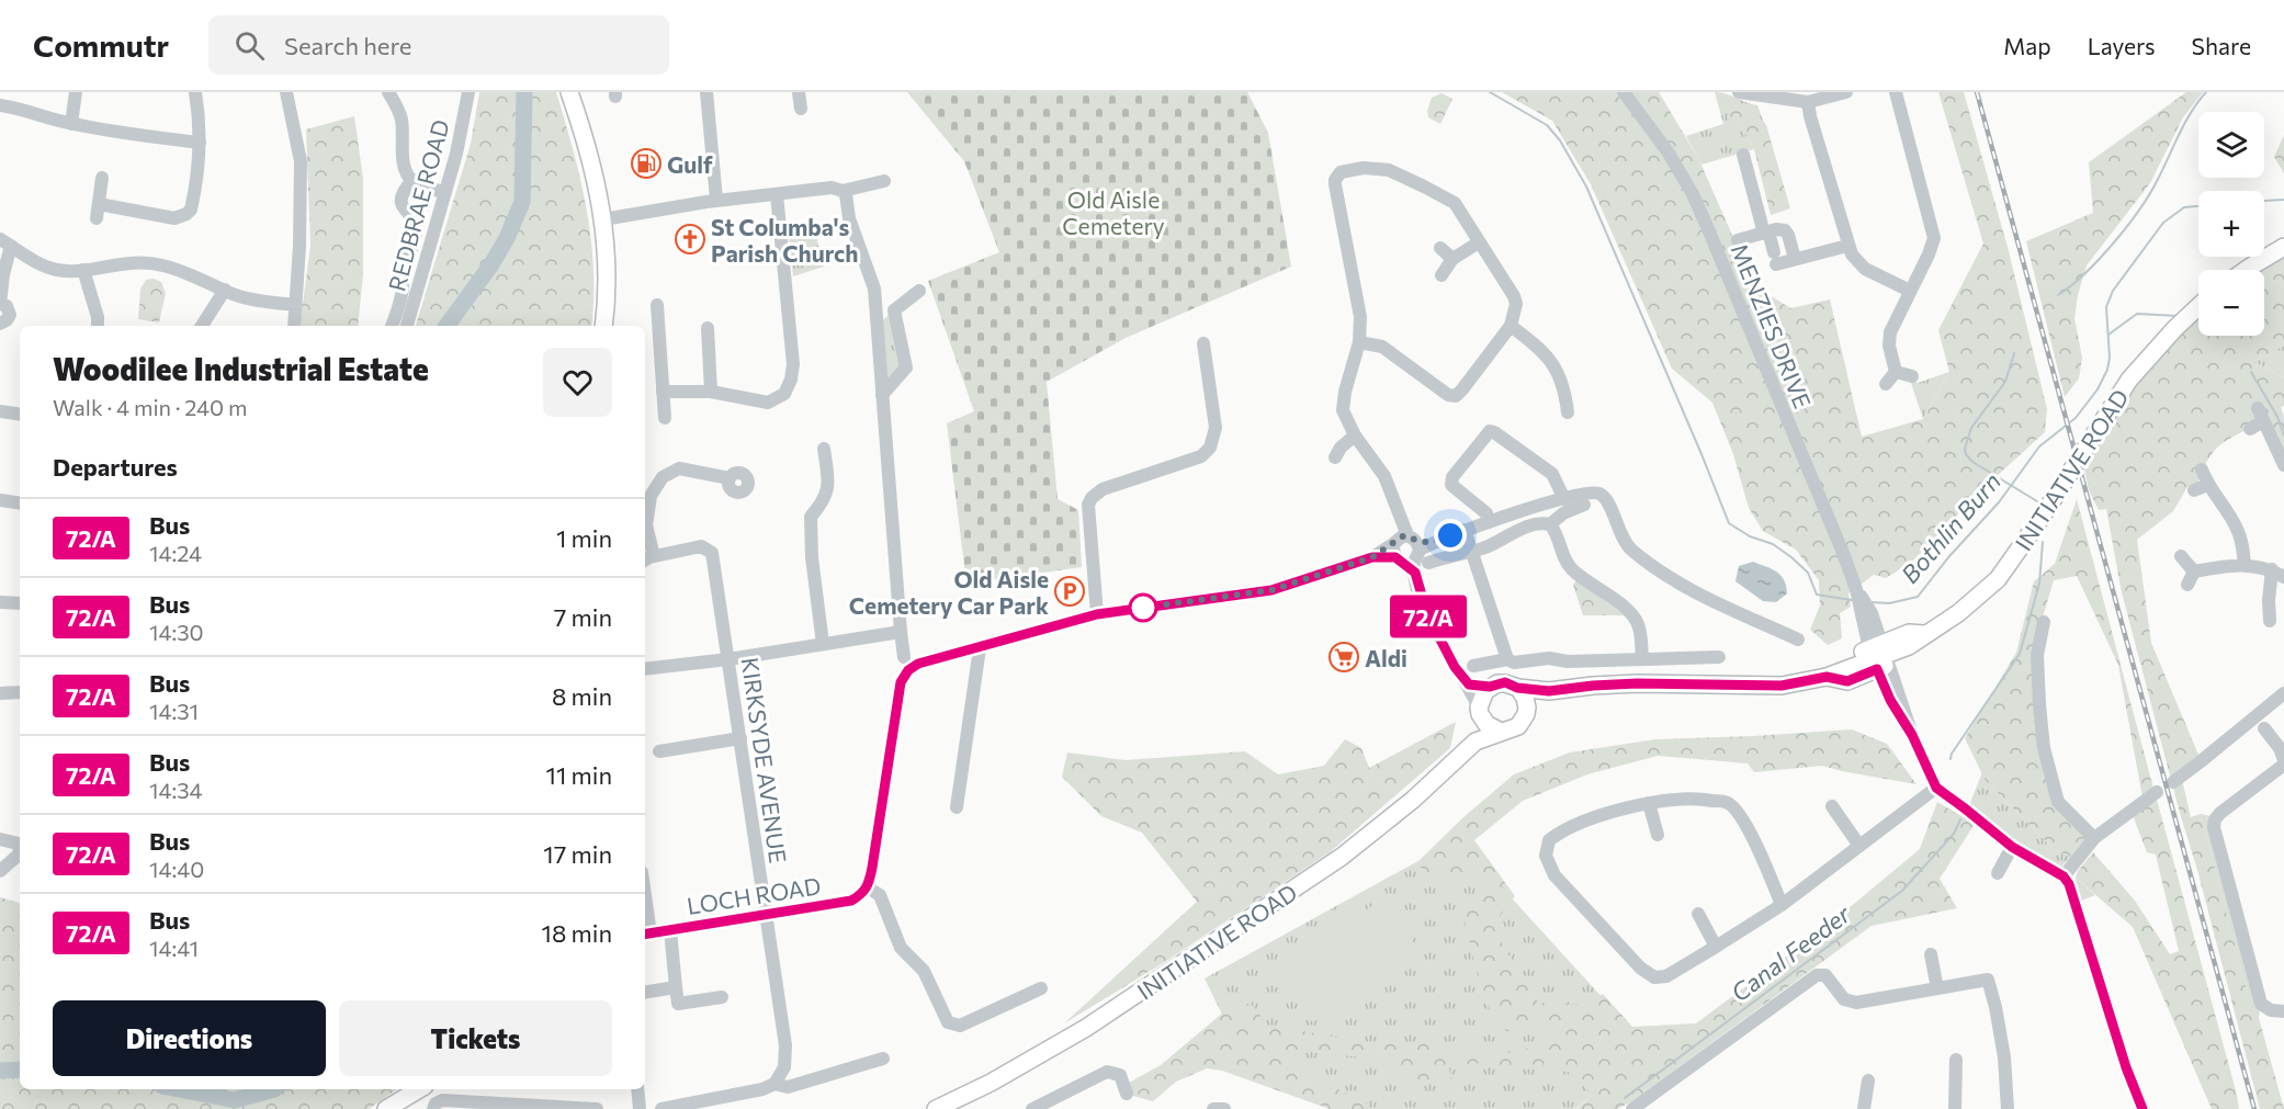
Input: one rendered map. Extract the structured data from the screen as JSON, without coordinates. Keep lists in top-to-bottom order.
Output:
{
  "streets": {
    "main road": ["INITIATIVE ROAD"],
    "street": [
      "REDBRAE ROAD",
      "MENZIES DRIVE",
      "KIRKSYDE AVENUE",
      "LOCH ROAD"
    ]
  },
  "crossings": [
    ["MENZIES DRIVE", "INITIATIVE ROAD"],
    ["KIRKSYDE AVENUE", "LOCH ROAD"]
  ],
  "water": ["Bothlin Burn", "Canal Feeder"],
  "parks": ["Old Aisle Cemetery"],
  "places": {
    "fuel station": ["Gulf"],
    "church": ["St Columba's Parish Church"],
    "parking": ["Old Aisle Cemetery Car Park"],
    "supermarket": ["Aldi"]
  },
  "lines": ["bus line 72/A"],
  "page": {
    "header": "Commutr",
    "search": "Search here",
    "nav": ["Map", "Layers", "Share"],
    "on_map": "72/A",
    "map_buttons": ["+", "−"],
    "heading": [
      ["Woodilee Industrial Estate", "Walk · 4 min · 240 m"],
      "Departures"
    ],
    "list": [
      {
        "mark": "72/A",
        "name": "Bus",
        "note": "14:24",
        "value": "1 min"
      },
      {
        "mark": "72/A",
        "name": "Bus",
        "note": "14:30",
        "value": "7 min"
      },
      {
        "mark": "72/A",
        "name": "Bus",
        "note": "14:31",
        "value": "8 min"
      },
      {
        "mark": "72/A",
        "name": "Bus",
        "note": "14:34",
        "value": "11 min"
      },
      {
        "mark": "72/A",
        "name": "Bus",
        "note": "14:40",
        "value": "17 min"
      },
      {
        "mark": "72/A",
        "name": "Bus",
        "note": "14:41",
        "value": "18 min"
      }
    ],
    "buttons": ["Directions", "Tickets"]
  }
}
